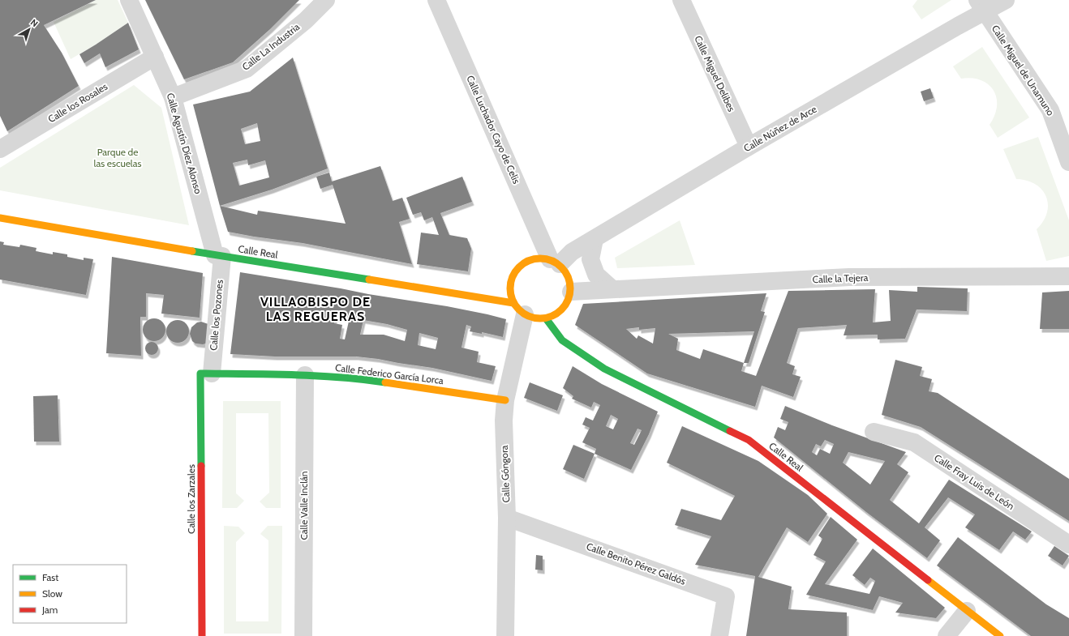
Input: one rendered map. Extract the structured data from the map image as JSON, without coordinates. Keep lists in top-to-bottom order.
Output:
{
  "streets": {
    "street": [
      "Calle La Industria",
      "Calle Miguel de Unamuno",
      "Calle Miguel Delibes",
      "Calle los Rosales",
      "Calle Núñez de Arce",
      "Calle Luchador Cayo de Celis",
      "Calle Agustín Díez Alonso",
      "Calle Real",
      "Calle la Tejera",
      "Calle los Pozones",
      "Calle Federico García Lorca",
      "Calle Góngora",
      "Calle Fray Luis de León",
      "Calle los Zarzales",
      "Calle Valle Inclán",
      "Calle Benito Pérez Galdós"
    ]
  },
  "crossings": [
    ["Calle La Industria", "Calle Agustín Díez Alonso"],
    ["Calle Miguel de Unamuno", "Calle Núñez de Arce"],
    ["Calle Miguel Delibes", "Calle Núñez de Arce"],
    ["Calle los Rosales", "Calle Agustín Díez Alonso"],
    ["Calle Núñez de Arce", "Calle Luchador Cayo de Celis"],
    ["Calle Núñez de Arce", "Calle Real"],
    ["Calle Núñez de Arce", "Calle la Tejera"],
    ["Calle Núñez de Arce", "Calle Góngora"],
    ["Calle Luchador Cayo de Celis", "Calle Real"],
    ["Calle Luchador Cayo de Celis", "Calle la Tejera"],
    ["Calle Luchador Cayo de Celis", "Calle Góngora"],
    ["Calle Agustín Díez Alonso", "Calle Real"],
    ["Calle Agustín Díez Alonso", "Calle los Pozones"],
    ["Calle Real", "Calle la Tejera"],
    ["Calle Real", "Calle los Pozones"],
    ["Calle Real", "Calle Góngora"],
    ["Calle la Tejera", "Calle Góngora"],
    ["Calle los Pozones", "Calle Federico García Lorca"],
    ["Calle los Pozones", "Calle los Zarzales"],
    ["Calle Federico García Lorca", "Calle Góngora"],
    ["Calle Federico García Lorca", "Calle los Zarzales"],
    ["Calle Federico García Lorca", "Calle Valle Inclán"],
    ["Calle Góngora", "Calle Benito Pérez Galdós"]
  ],
  "districts": ["VILLAOBISPO DE LAS REGUERAS"],
  "parks": ["Parque de las escuelas"],
  "legend": ["Fast", "Slow", "Jam"],
  "north": "top right"
}
